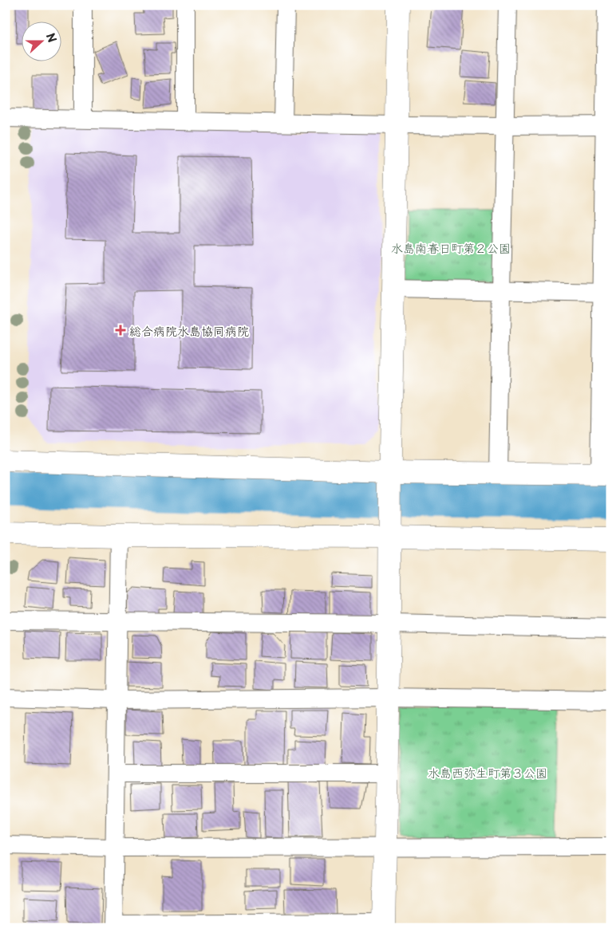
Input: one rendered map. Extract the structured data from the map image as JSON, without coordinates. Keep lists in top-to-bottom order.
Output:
{
  "parks": ["水島南春日町第２公園", "水島西弥生町第３公園"],
  "places": {
    "health": ["総合病院水島協同病院"]
  },
  "north": "right"
}
